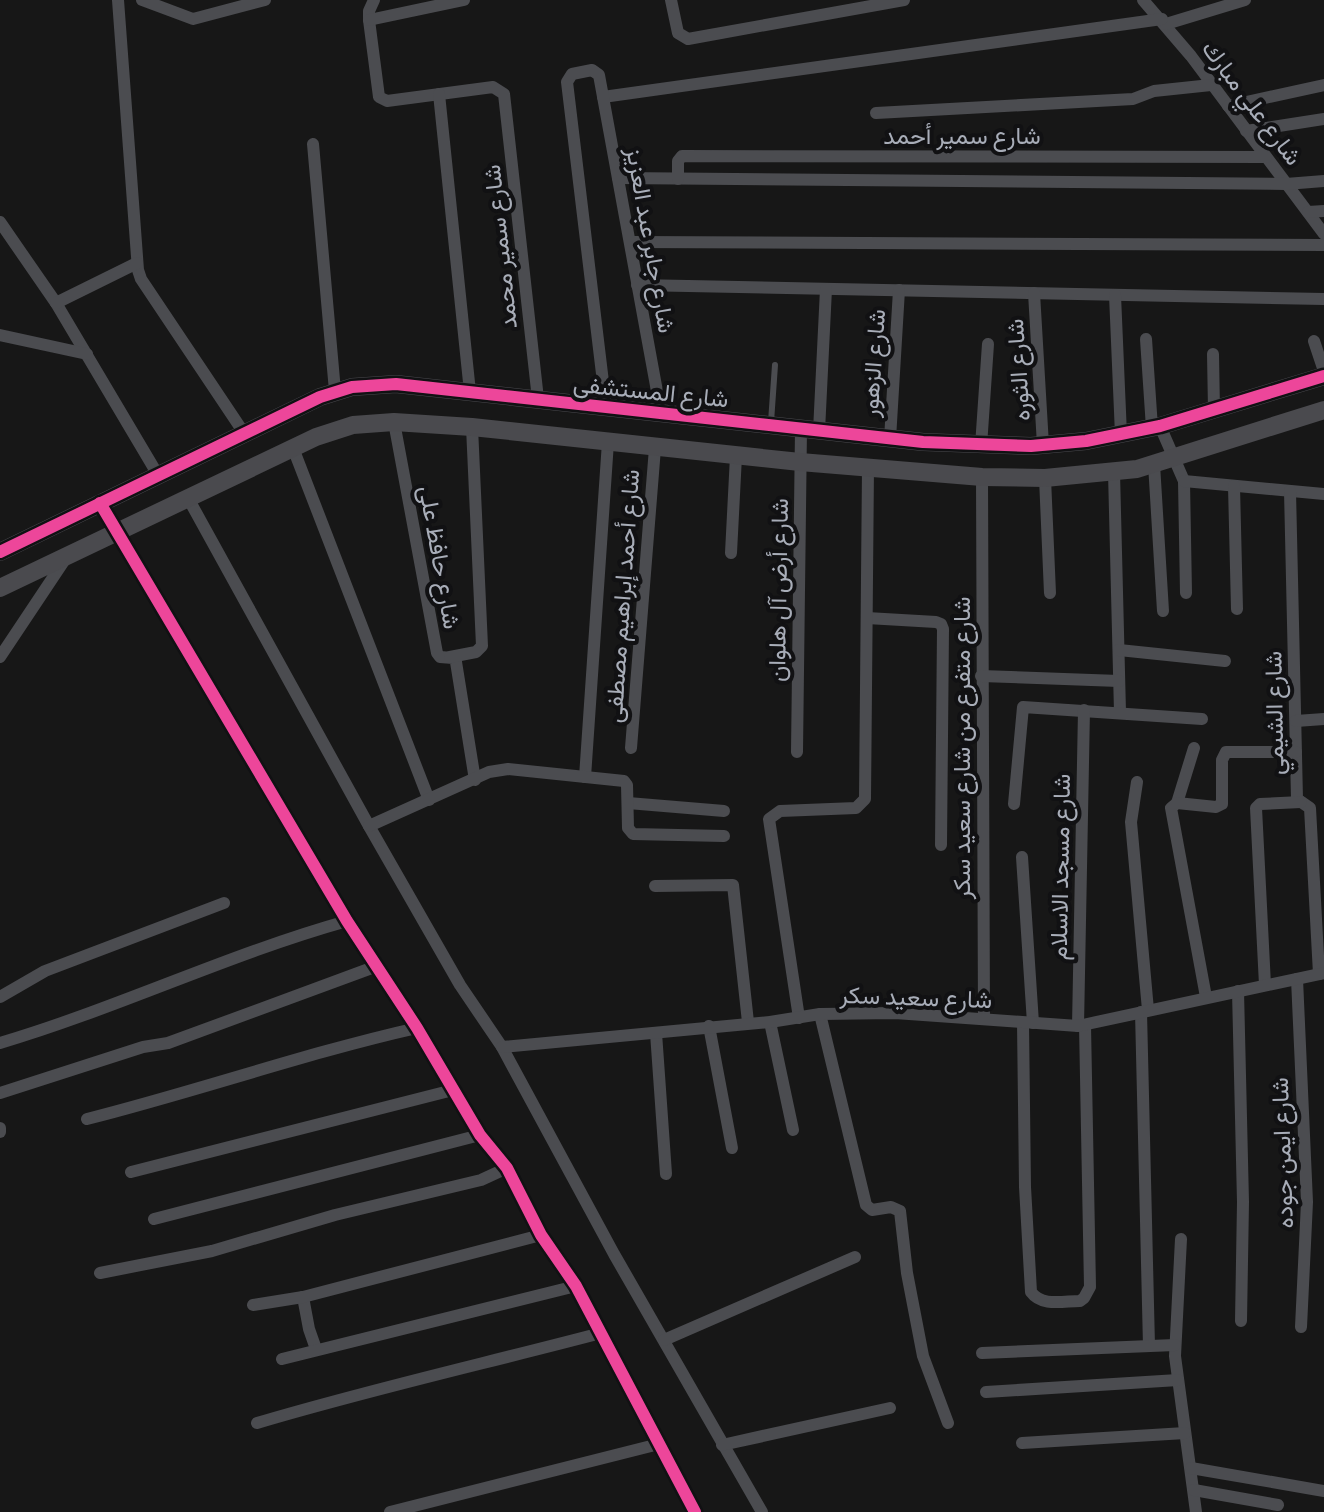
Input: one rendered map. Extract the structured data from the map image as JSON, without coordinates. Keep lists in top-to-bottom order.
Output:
{
  "streets": {
    "street": [
      "شارع علي مبارك",
      "شارع سمير أحمد",
      "شارع جابر عبد العزيز",
      "شارع سمير محمد",
      "شارع الزهور",
      "شارع الثوره",
      "شارع المستشفى",
      "شارع حافظ على",
      "شارع أرض آل هلوان",
      "شارع أحمد إبراهيم مصطفى",
      "شارع الشيمي",
      "شارع متفرع من شارع سعيد سكر",
      "شارع مسجد الاسلام",
      "شارع سعيد سكر",
      "شارع ايمن جوده"
    ]
  },
  "crossings": [
    ["شارع علي مبارك", "شارع سمير أحمد"],
    ["شارع جابر عبد العزيز", "شارع المستشفى"],
    ["شارع سمير محمد", "شارع المستشفى"],
    ["شارع الزهور", "شارع المستشفى"],
    ["شارع الثوره", "شارع المستشفى"],
    ["شارع المستشفى", "شارع أرض آل هلوان"],
    ["شارع الشيمي", "شارع سعيد سكر"],
    ["شارع متفرع من شارع سعيد سكر", "شارع سعيد سكر"],
    ["شارع مسجد الاسلام", "شارع سعيد سكر"],
    ["شارع سعيد سكر", "شارع ايمن جوده"]
  ]
}
